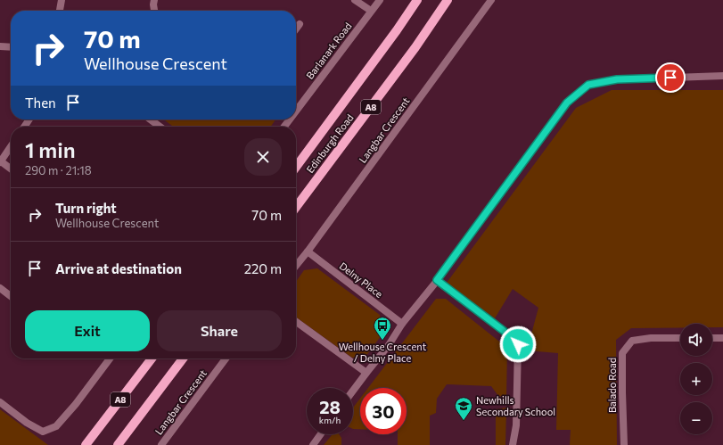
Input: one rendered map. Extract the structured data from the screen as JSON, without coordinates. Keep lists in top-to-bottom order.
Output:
{
  "streets": {
    "main road": ["A8", "Edinburgh Road"],
    "street": [
      "Barlanark Road",
      "Langbar Crescent",
      "Delny Place",
      "Balado Road"
    ]
  },
  "crossings": [
    ["Langbar Crescent", "Delny Place"]
  ],
  "places": {
    "bus stop": ["Wellhouse Crescent / Delny Place"],
    "school or university": ["Newhills Secondary School"]
  },
  "page": {
    "turn": ["70 m", "Wellhouse Crescent"],
    "then": "Then",
    "heading": ["1 min", "290 m · 21:18"],
    "list": [
      {
        "name": "Turn right",
        "note": "Wellhouse Crescent",
        "value": "70 m"
      },
      {
        "name": "Arrive at destination",
        "value": "220 m"
      }
    ],
    "buttons": ["Exit", "Share"],
    "map_buttons": ["+", "−"],
    "speed": "28 km/h",
    "limit": "30"
  }
}
